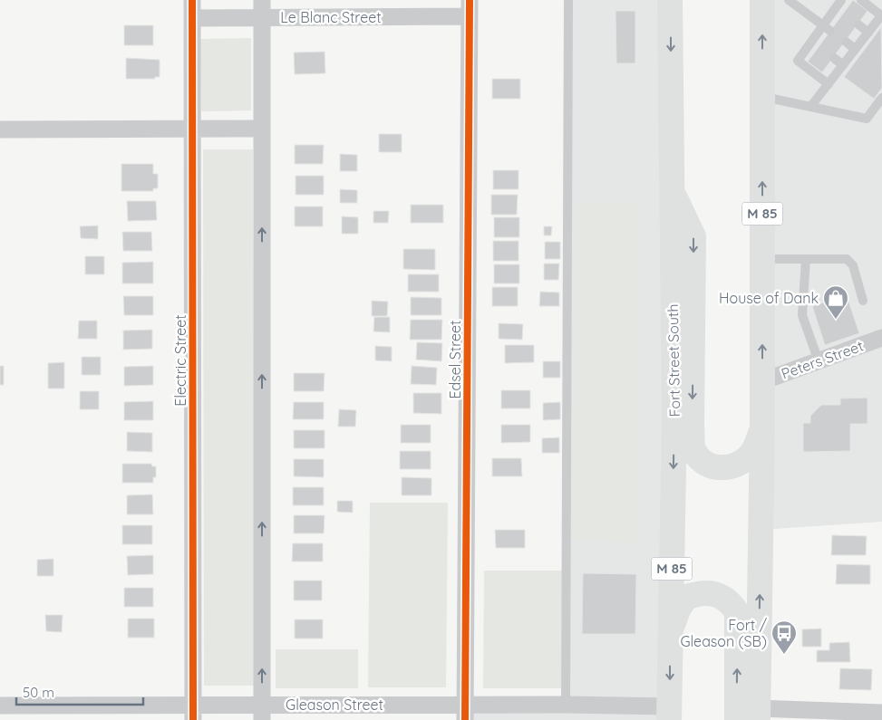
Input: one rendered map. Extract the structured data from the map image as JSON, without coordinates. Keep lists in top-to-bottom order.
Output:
{
  "streets": {
    "main road": ["M 85", "Fort Street South"],
    "street": [
      "Le Blanc Street",
      "Edsel Street",
      "Peters Street",
      "Electric Street",
      "Gleason Street"
    ]
  },
  "crossings": [
    ["Le Blanc Street", "Edsel Street"],
    ["Le Blanc Street", "Electric Street"],
    ["M 85", "Peters Street"],
    ["Edsel Street", "Gleason Street"],
    ["Electric Street", "Gleason Street"],
    ["Fort Street South", "Gleason Street"]
  ],
  "places": {
    "shop": ["House of Dank"],
    "bus stop": ["Fort / Gleason (SB)"]
  },
  "scale_bar": "50 m"
}
